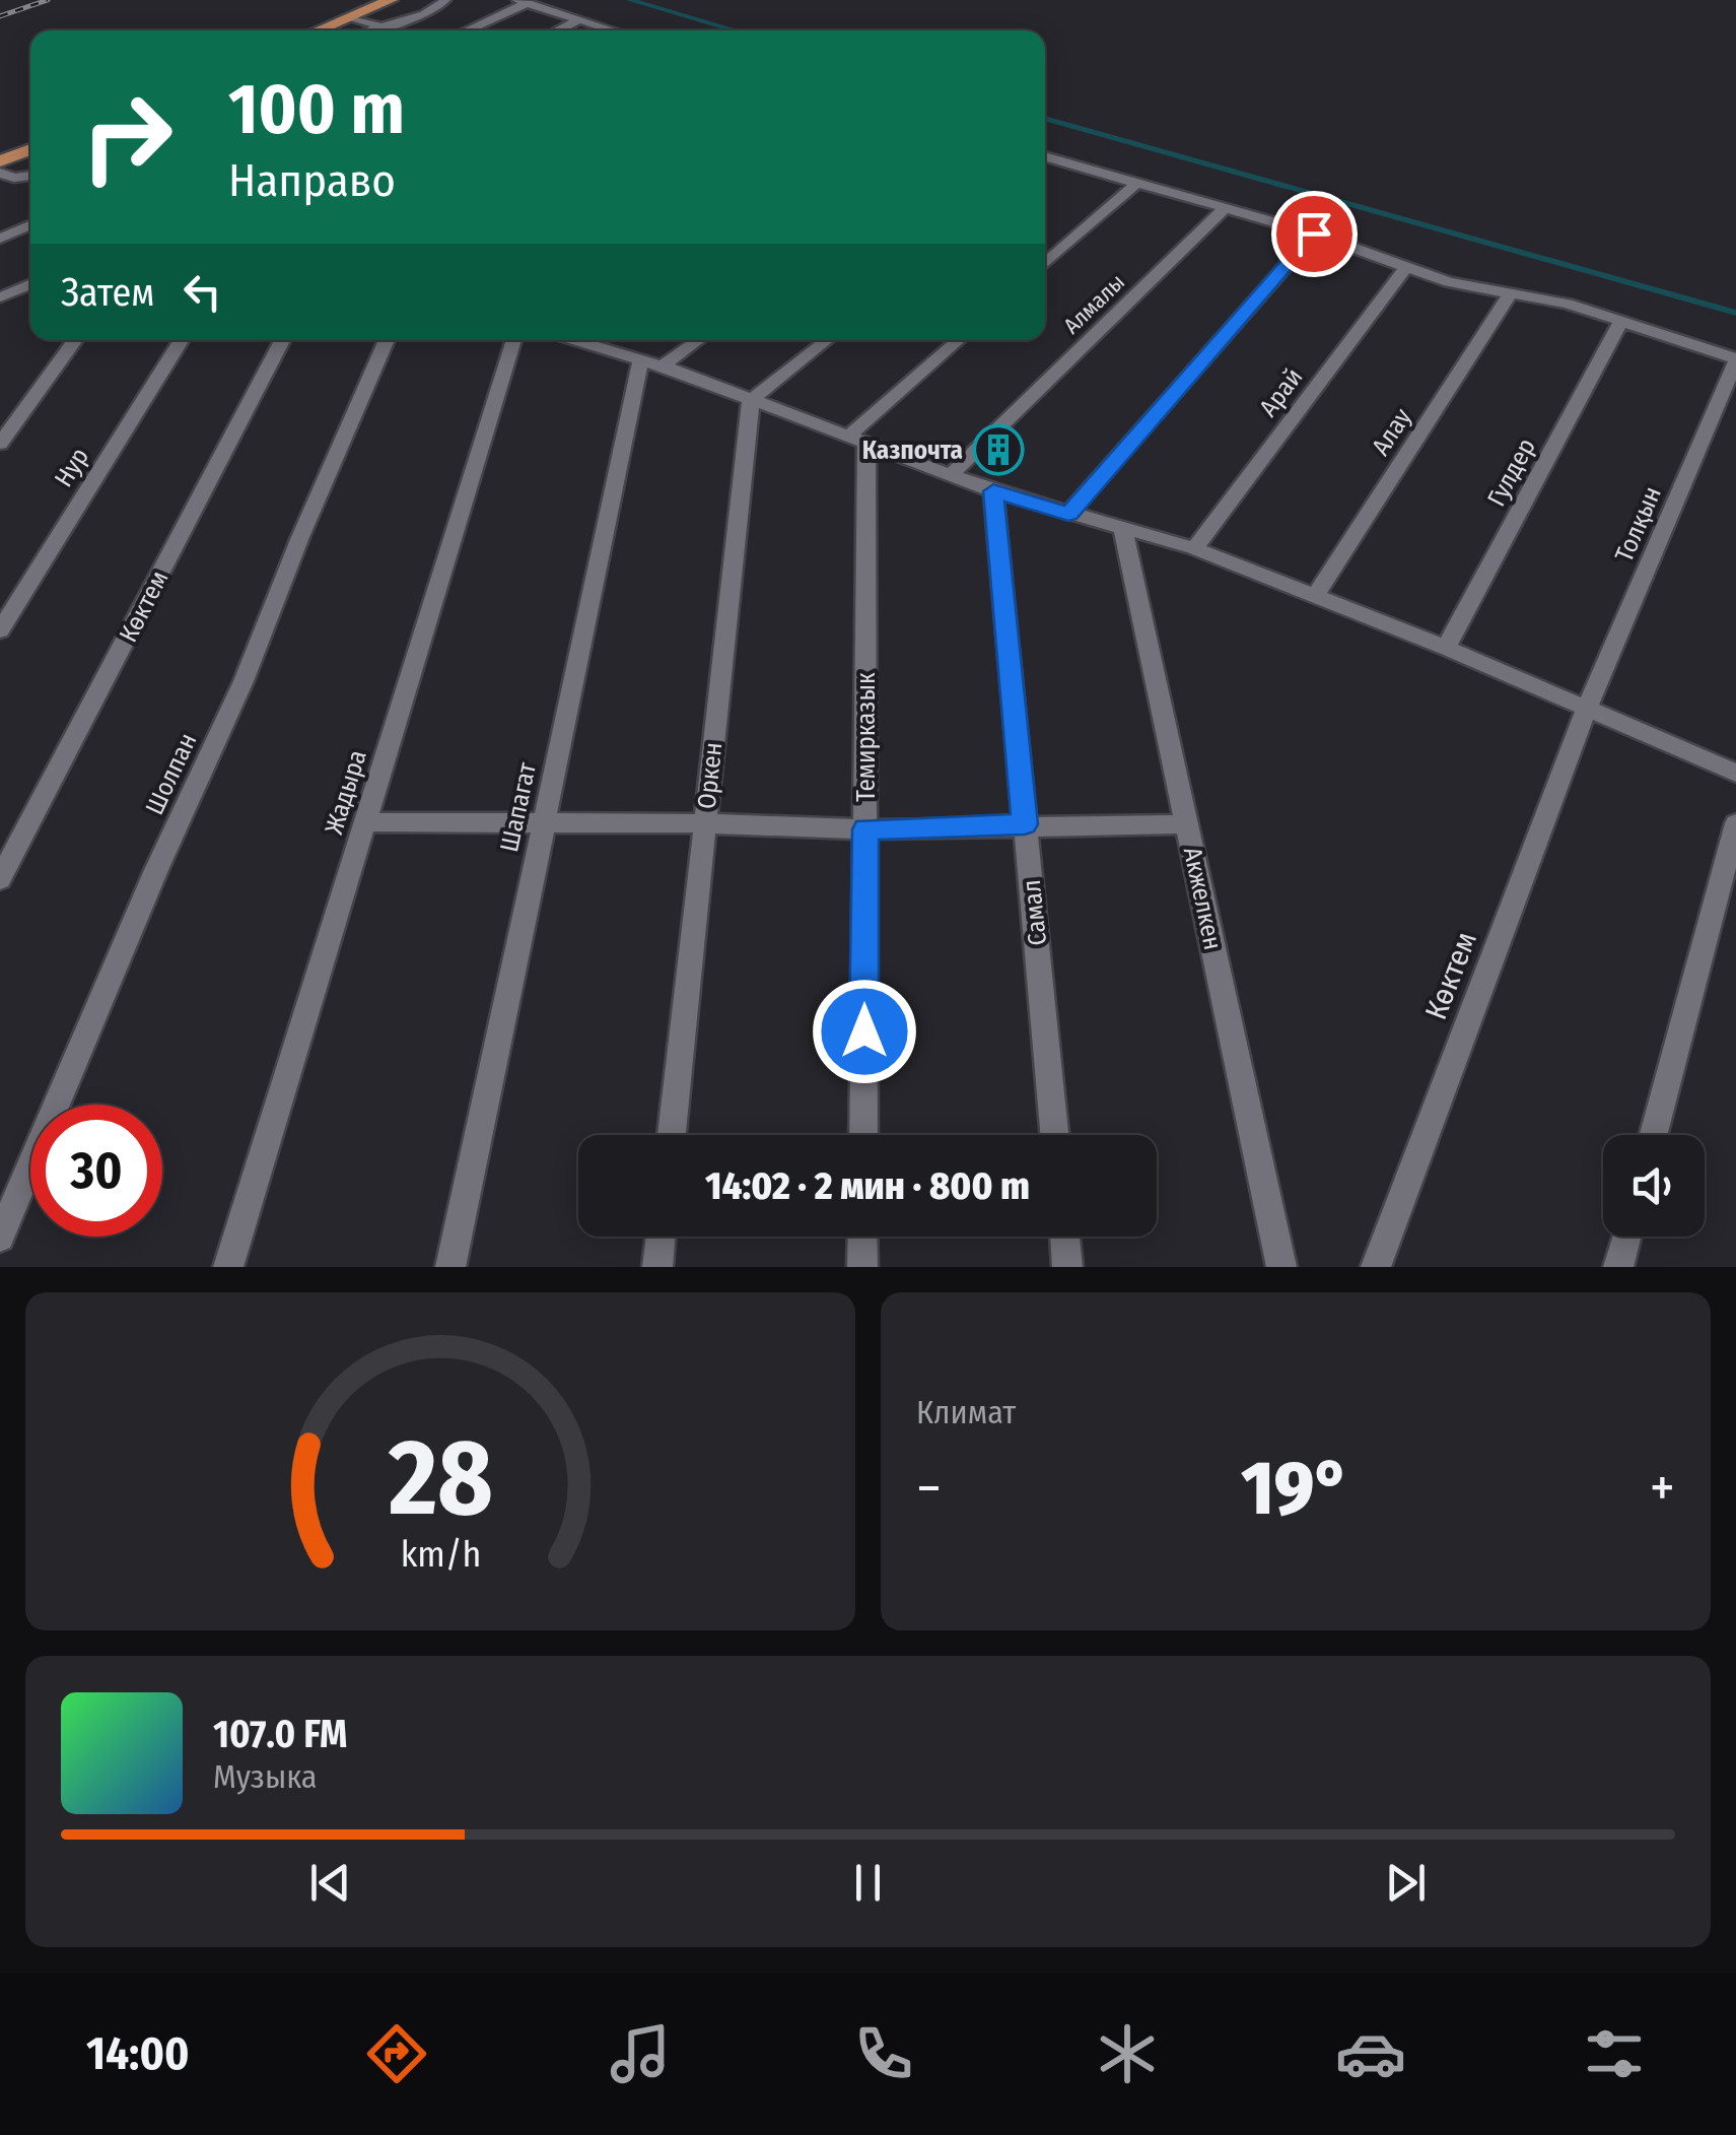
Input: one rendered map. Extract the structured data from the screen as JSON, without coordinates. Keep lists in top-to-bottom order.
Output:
{
  "streets": {
    "street": [
      "Алмалы",
      "Арай",
      "Алау",
      "Нур",
      "Гулдер",
      "Толқын",
      "Көктем",
      "Темирказык",
      "Шолпан",
      "Оркен",
      "Жадыра",
      "Шапагат",
      "Акжелкен",
      "Самал"
    ]
  },
  "crossings": [
    ["Толқын", "Көктем"]
  ],
  "places": {
    "building": ["Казпочта"]
  },
  "page": {
    "turn": ["100 m", "Направо"],
    "then": "Затем",
    "limit": "30",
    "trip": "14:02 · 2 мин · 800 m",
    "tile": "Климат",
    "heat": ["−", "19°", "+"],
    "song": ["107.0 FM", "Музыка"],
    "tabs": "14:00",
    "gauge": ["28", "km/h"]
  }
}
